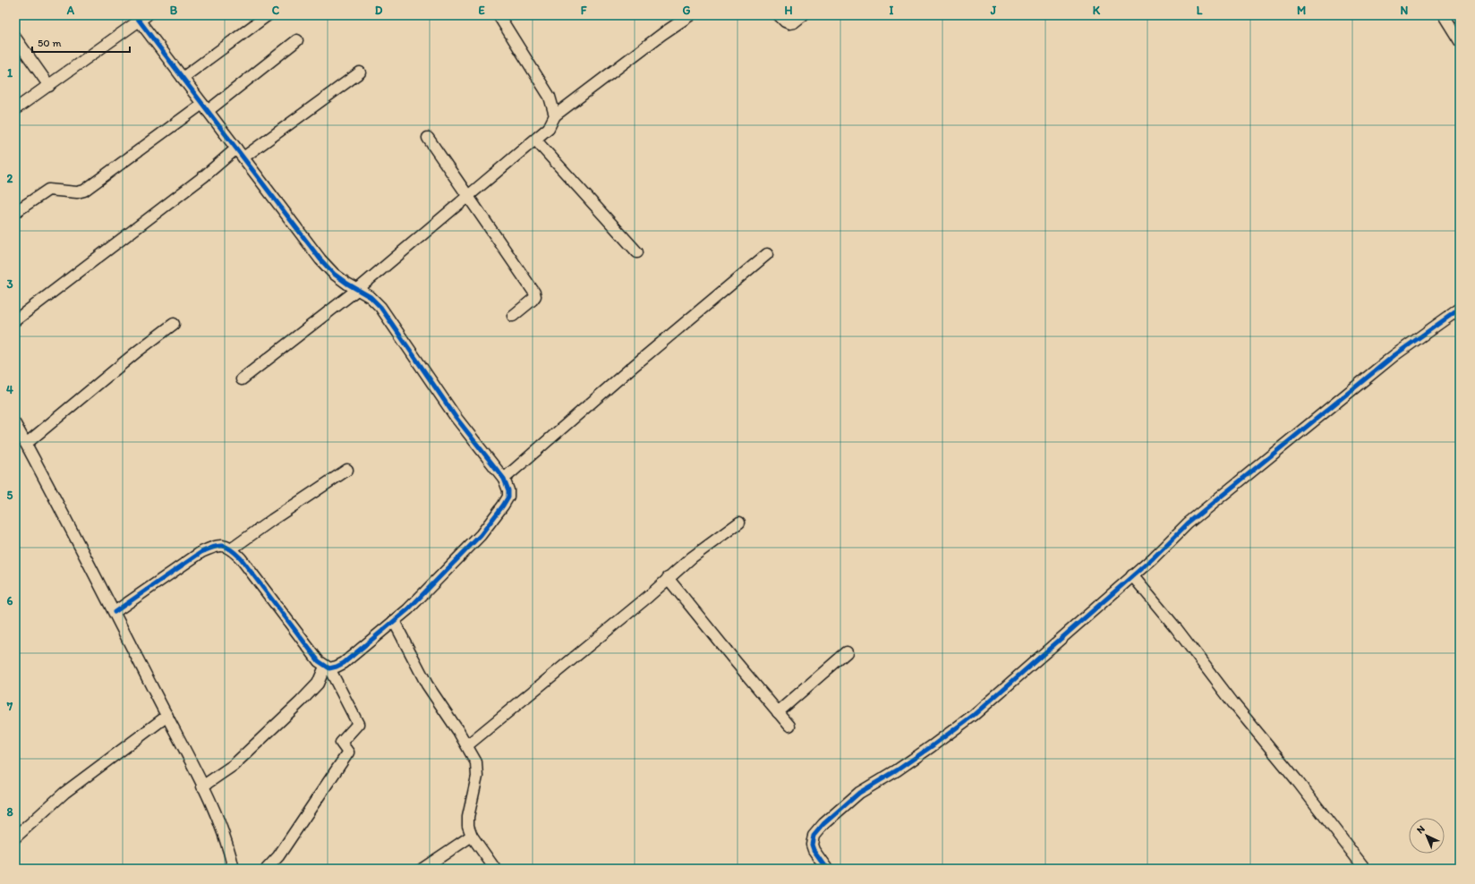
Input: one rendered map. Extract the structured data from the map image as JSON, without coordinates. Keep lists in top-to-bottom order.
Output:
{
  "scale_bar": "50 m",
  "north": "top left",
  "grid": {
    "columns": [
      "A",
      "B",
      "C",
      "D",
      "E",
      "F",
      "G",
      "H",
      "I",
      "J",
      "K",
      "L",
      "M",
      "N"
    ],
    "rows": [
      "1",
      "2",
      "3",
      "4",
      "5",
      "6",
      "7",
      "8"
    ]
  }
}
